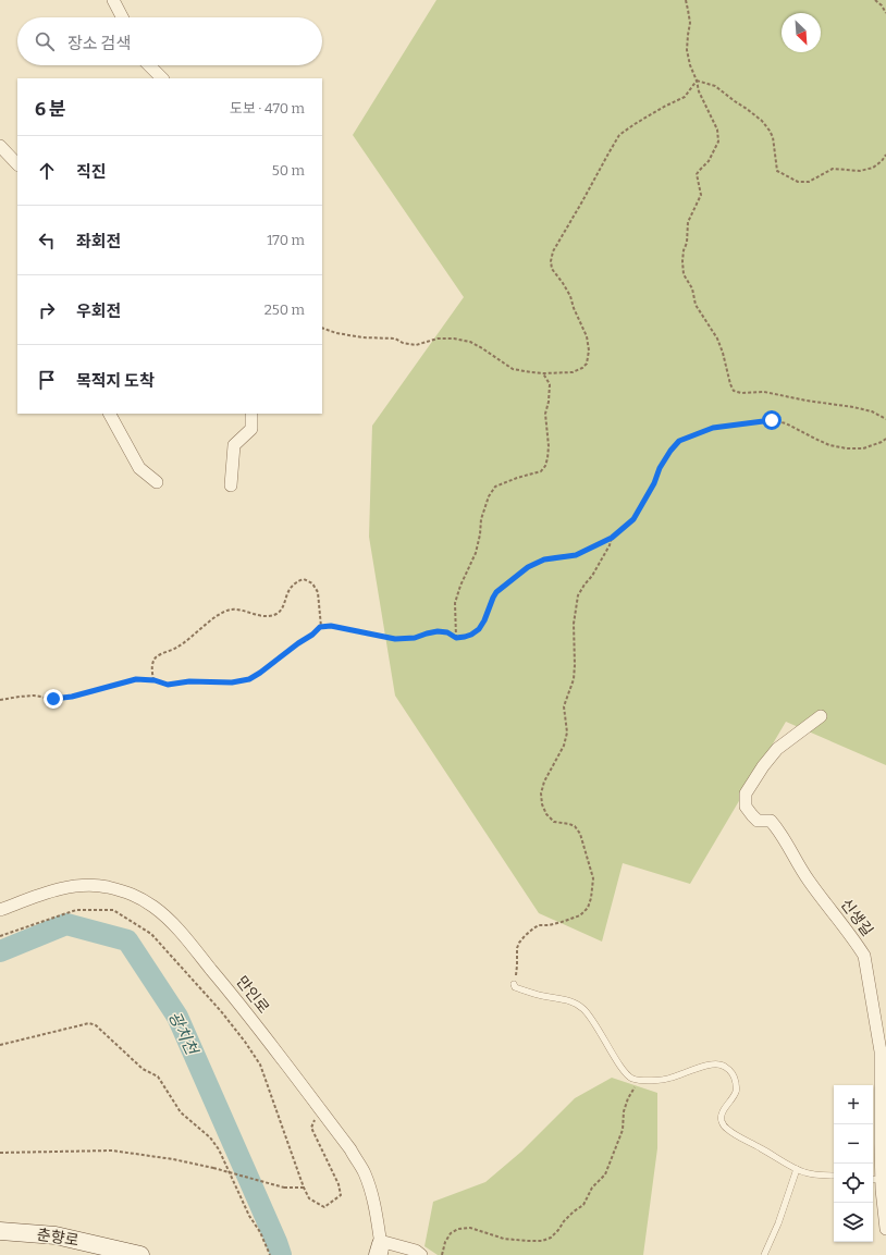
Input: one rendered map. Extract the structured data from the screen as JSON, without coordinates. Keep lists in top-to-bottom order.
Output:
{
  "streets": {
    "street": ["신생길", "만인로", "춘향로"]
  },
  "water": ["광치천"],
  "north": "bottom right",
  "page": {
    "search": "장소 검색",
    "heading": ["6 분", "도보 · 470 m"],
    "list": [
      ["직진", "50 m"],
      ["좌회전", "170 m"],
      ["우회전", "250 m"],
      "목적지 도착"
    ],
    "map_buttons": ["+", "−"]
  }
}
